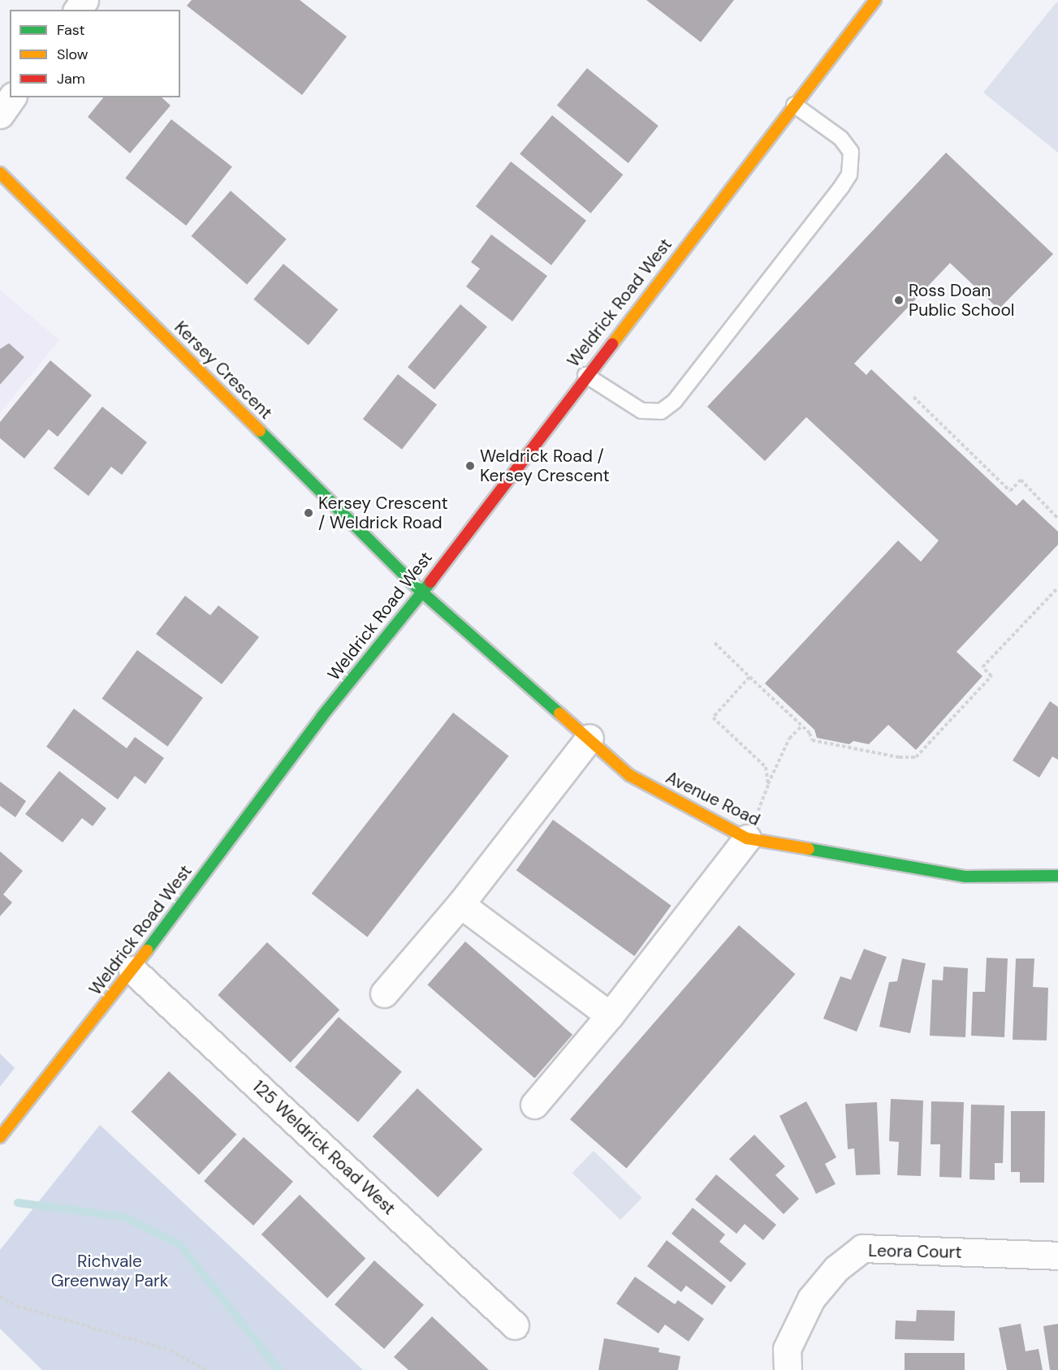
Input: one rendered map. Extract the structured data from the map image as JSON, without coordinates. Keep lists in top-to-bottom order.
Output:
{
  "streets": {
    "street": [
      "Weldrick Road West",
      "Kersey Crescent",
      "Avenue Road",
      "125 Weldrick Road West",
      "Leora Court"
    ]
  },
  "crossings": [
    ["Weldrick Road West", "Kersey Crescent"],
    ["Weldrick Road West", "Avenue Road"],
    ["Weldrick Road West", "125 Weldrick Road West"],
    ["Kersey Crescent", "Avenue Road"]
  ],
  "parks": ["Richvale Greenway Park"],
  "places": ["Ross Doan Public School", "Weldrick Road / Kersey Crescent", "Kersey Crescent / Weldrick Road"],
  "legend": ["Fast", "Slow", "Jam"]
}
